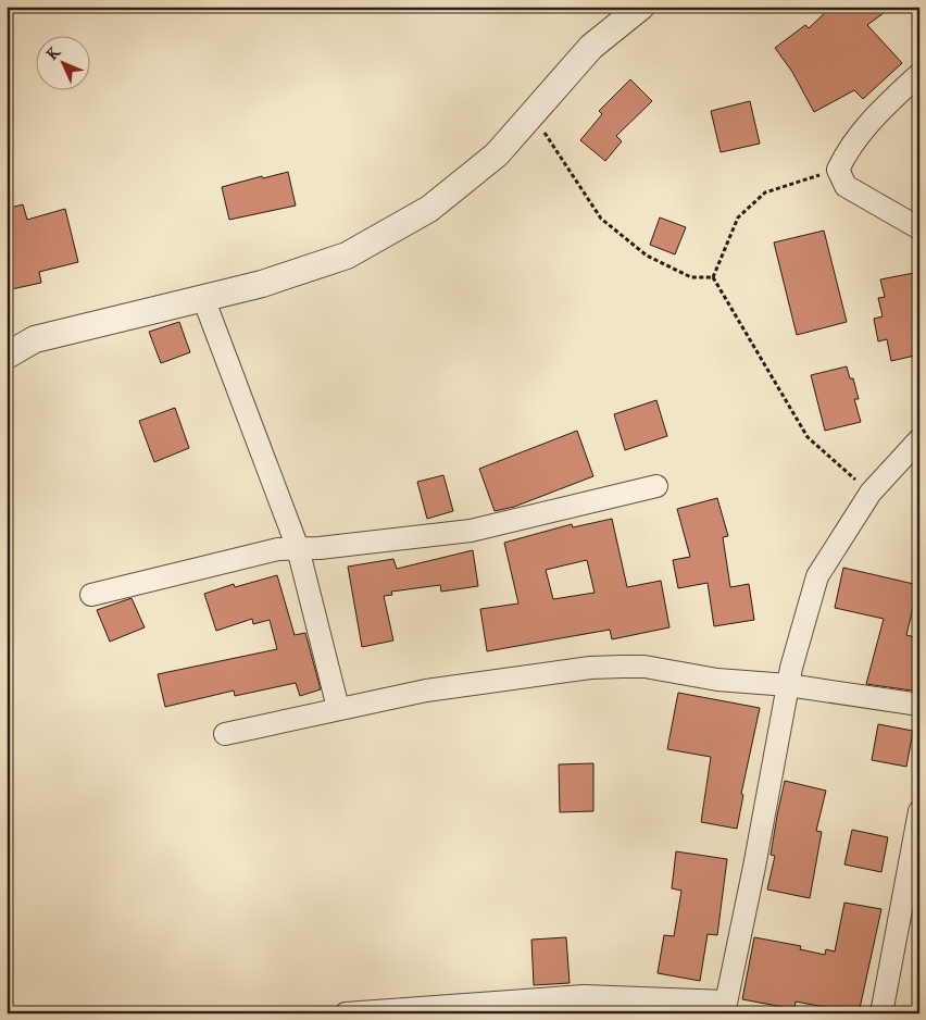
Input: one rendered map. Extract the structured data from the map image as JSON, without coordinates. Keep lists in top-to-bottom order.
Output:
{
  "north": "top left"
}
